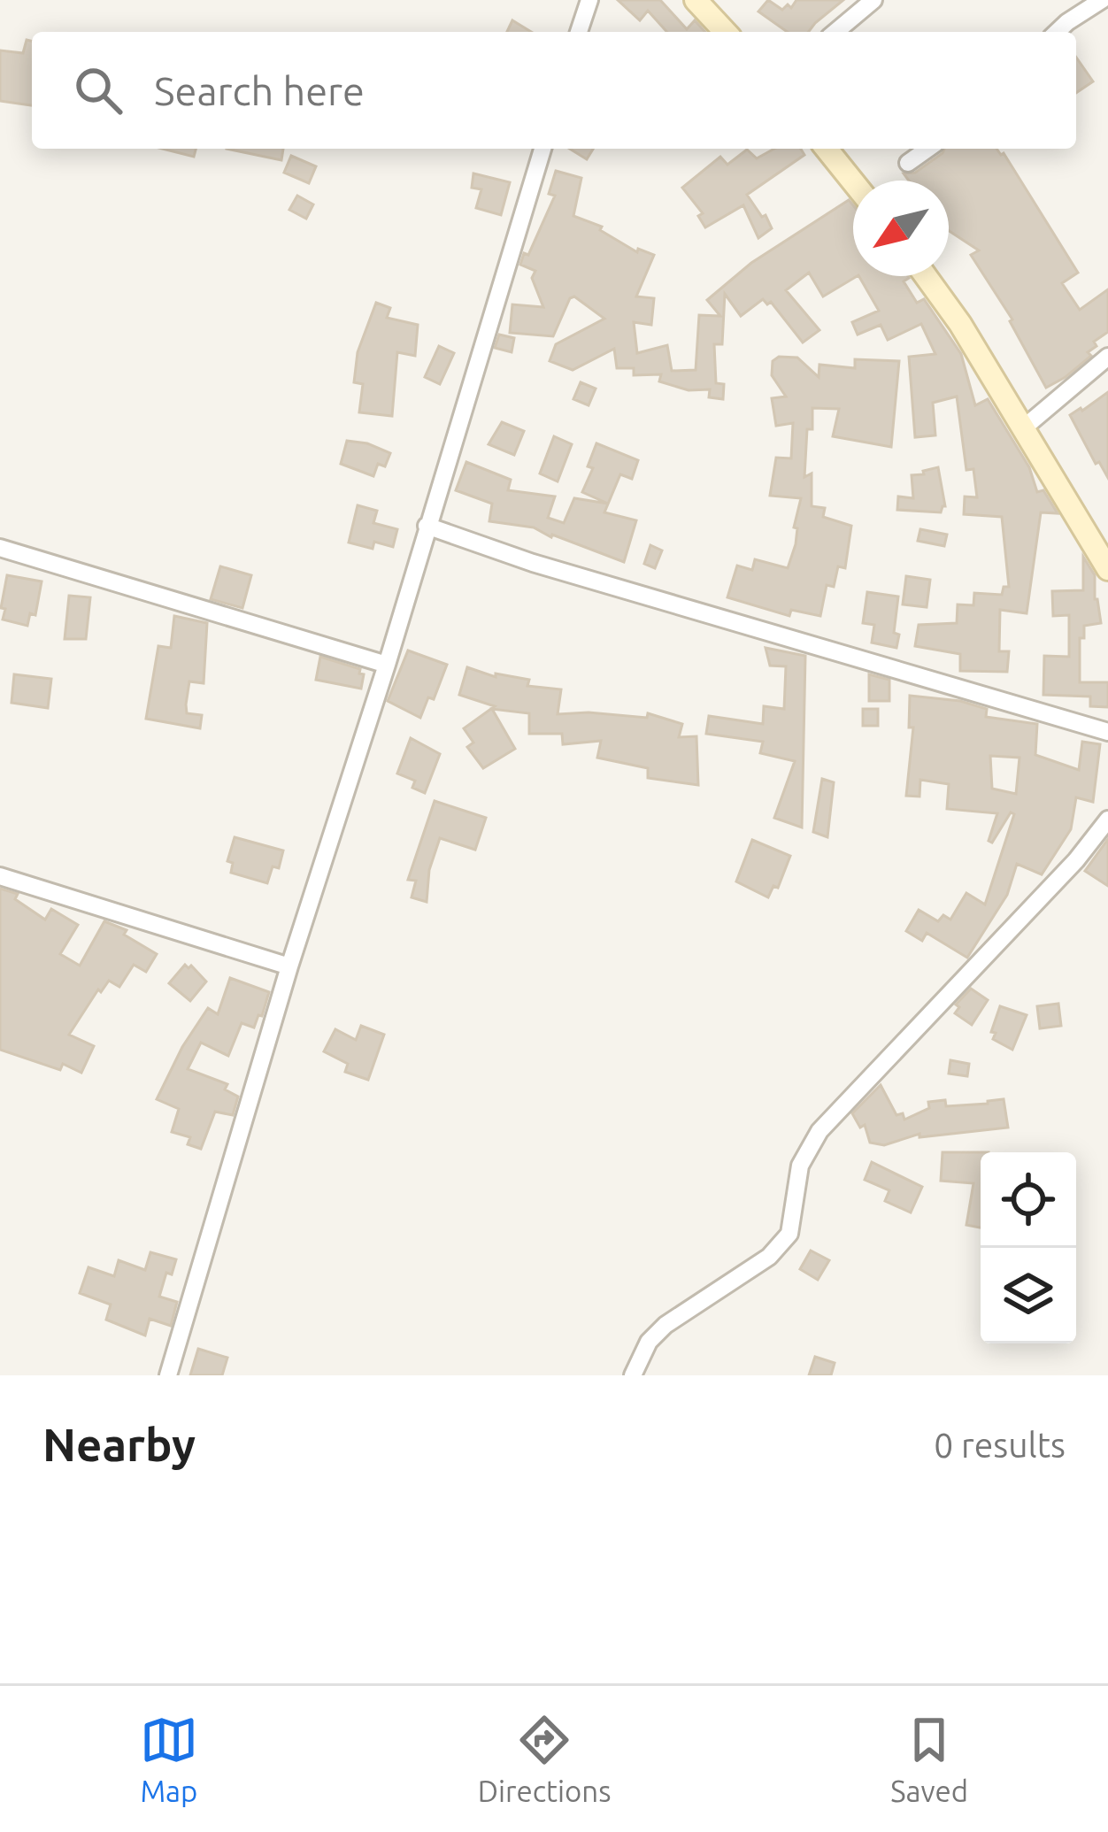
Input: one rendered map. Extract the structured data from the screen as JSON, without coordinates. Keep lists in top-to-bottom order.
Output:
{
  "north": "bottom left",
  "page": {
    "search": "Search here",
    "heading": ["Nearby", "0 results"],
    "nav": ["Map", "Directions", "Saved"]
  }
}
